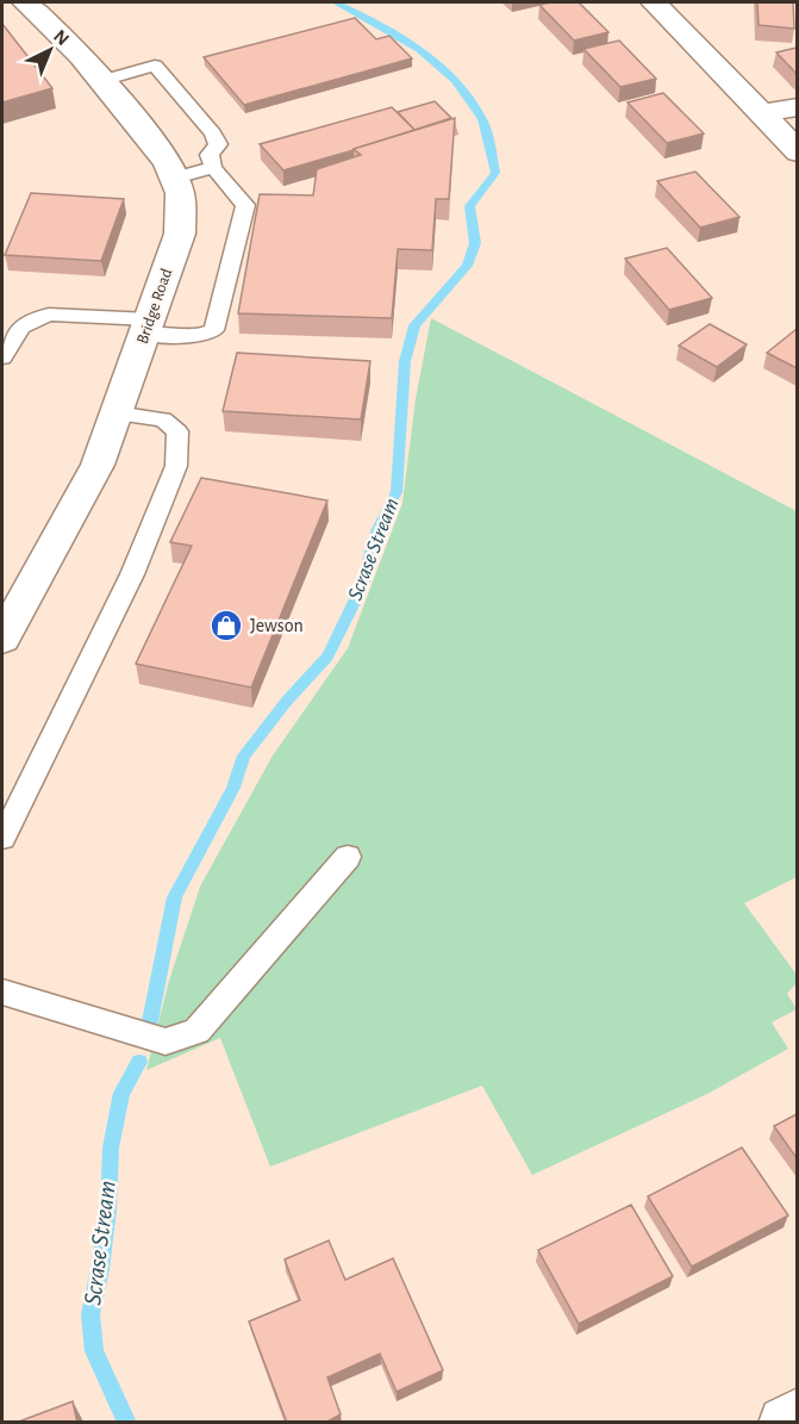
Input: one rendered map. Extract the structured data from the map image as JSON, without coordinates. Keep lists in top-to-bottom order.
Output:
{
  "streets": {
    "street": ["Bridge Road"]
  },
  "water": ["Scrase Stream"],
  "places": {
    "shop": ["Jewson"]
  },
  "north": "top right"
}
